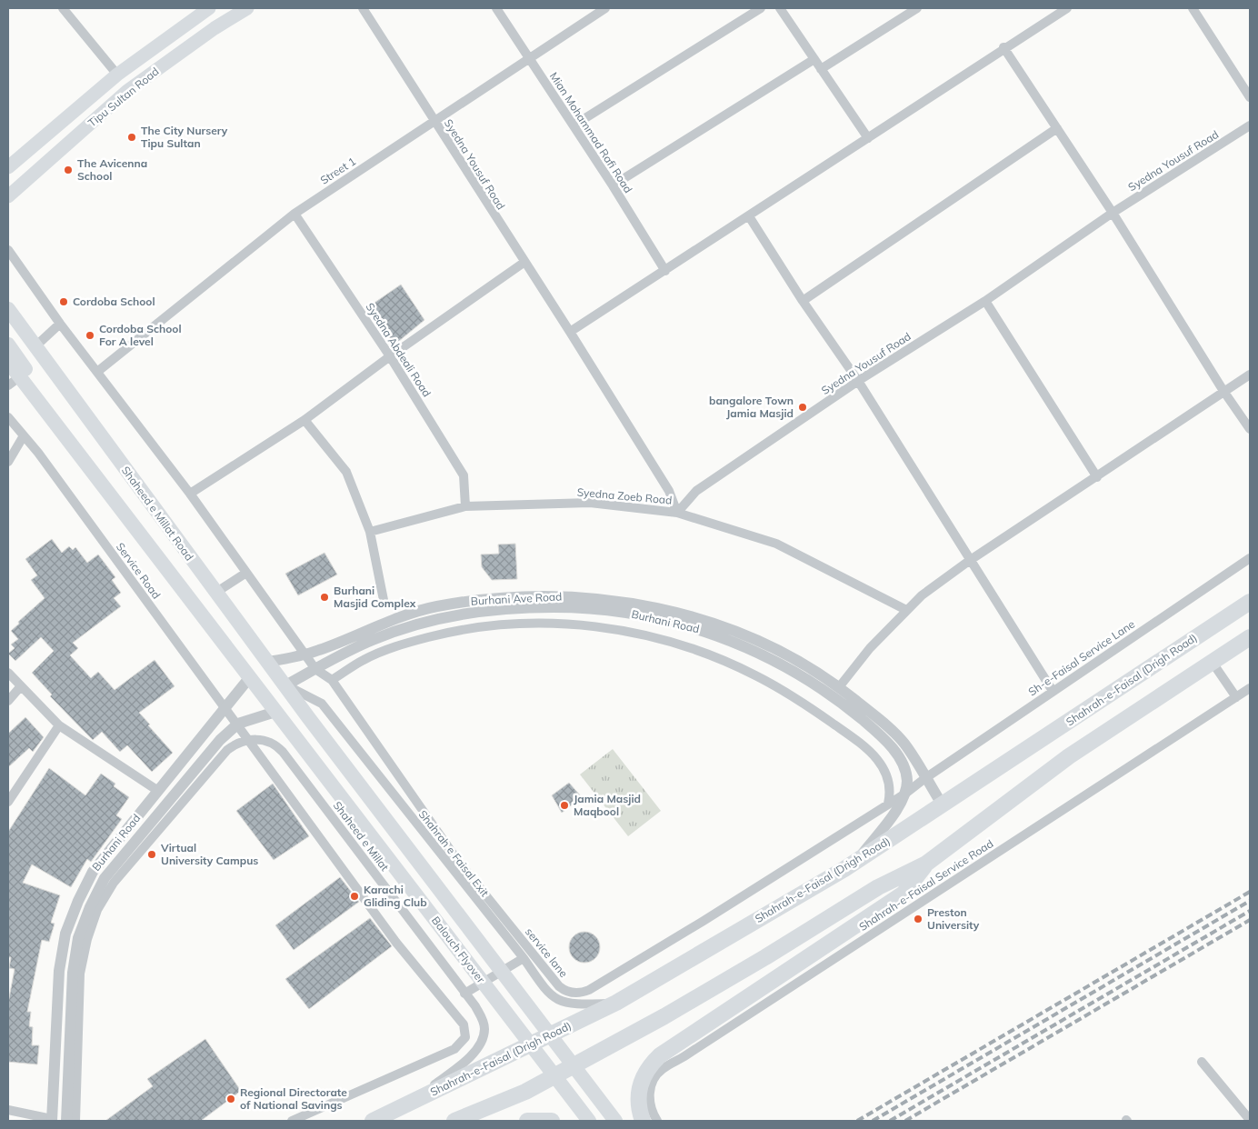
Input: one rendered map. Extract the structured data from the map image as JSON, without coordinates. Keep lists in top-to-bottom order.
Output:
{
  "streets": {
    "highway": ["Shahrah-e-Faisal (Drigh Road)"],
    "main road": ["Tipu Sultan Road", "Shaheed e Millat Road", "Balouch Flyover"],
    "street": [
      "Mian Mohammad Rafi Road",
      "Syedna Yousuf Road",
      "Street 1",
      "Syedna Abdeali Road",
      "Syedna Zoeb Road",
      "Service Road",
      "Burhani Ave Road",
      "Burhani Road",
      "Sh-e-Faisal Service Lane",
      "Shaheed e Millat",
      "Shahrah e Faisal Exit",
      "Shahrah-e-Faisal Service Road",
      "service lane"
    ]
  },
  "crossings": [
    ["Mian Mohammad Rafi Road", "Street 1"],
    ["Syedna Yousuf Road", "Street 1"],
    ["Syedna Yousuf Road", "Syedna Zoeb Road"],
    ["Street 1", "Syedna Abdeali Road"],
    ["Street 1", "service lane"],
    ["Syedna Abdeali Road", "Syedna Zoeb Road"],
    ["Shaheed e Millat Road", "Burhani Ave Road"],
    ["Shaheed e Millat Road", "Burhani Road"],
    ["Shaheed e Millat Road", "Shahrah e Faisal Exit"],
    ["Shaheed e Millat Road", "Balouch Flyover"],
    ["Service Road", "Burhani Road"],
    ["Service Road", "Shaheed e Millat"],
    ["Burhani Ave Road", "service lane"],
    ["Burhani Road", "Sh-e-Faisal Service Lane"],
    ["Burhani Road", "Shahrah e Faisal Exit"],
    ["Burhani Road", "Balouch Flyover"],
    ["Burhani Road", "service lane"],
    ["Sh-e-Faisal Service Lane", "service lane"],
    ["Shahrah-e-Faisal (Drigh Road)", "Shaheed e Millat"],
    ["Shahrah-e-Faisal (Drigh Road)", "Shahrah e Faisal Exit"]
  ],
  "places": [
    "The City Nursery Tipu Sultan",
    "The Avicenna School",
    "Cordoba School",
    "Cordoba School For A level",
    "bangalore Town Jamia Masjid",
    "Burhani Masjid Complex",
    "Jamia Masjid Maqbool",
    "Virtual University Campus",
    "Karachi Gliding Club",
    "Preston University",
    "Regional Directorate of National Savings"
  ]
}
